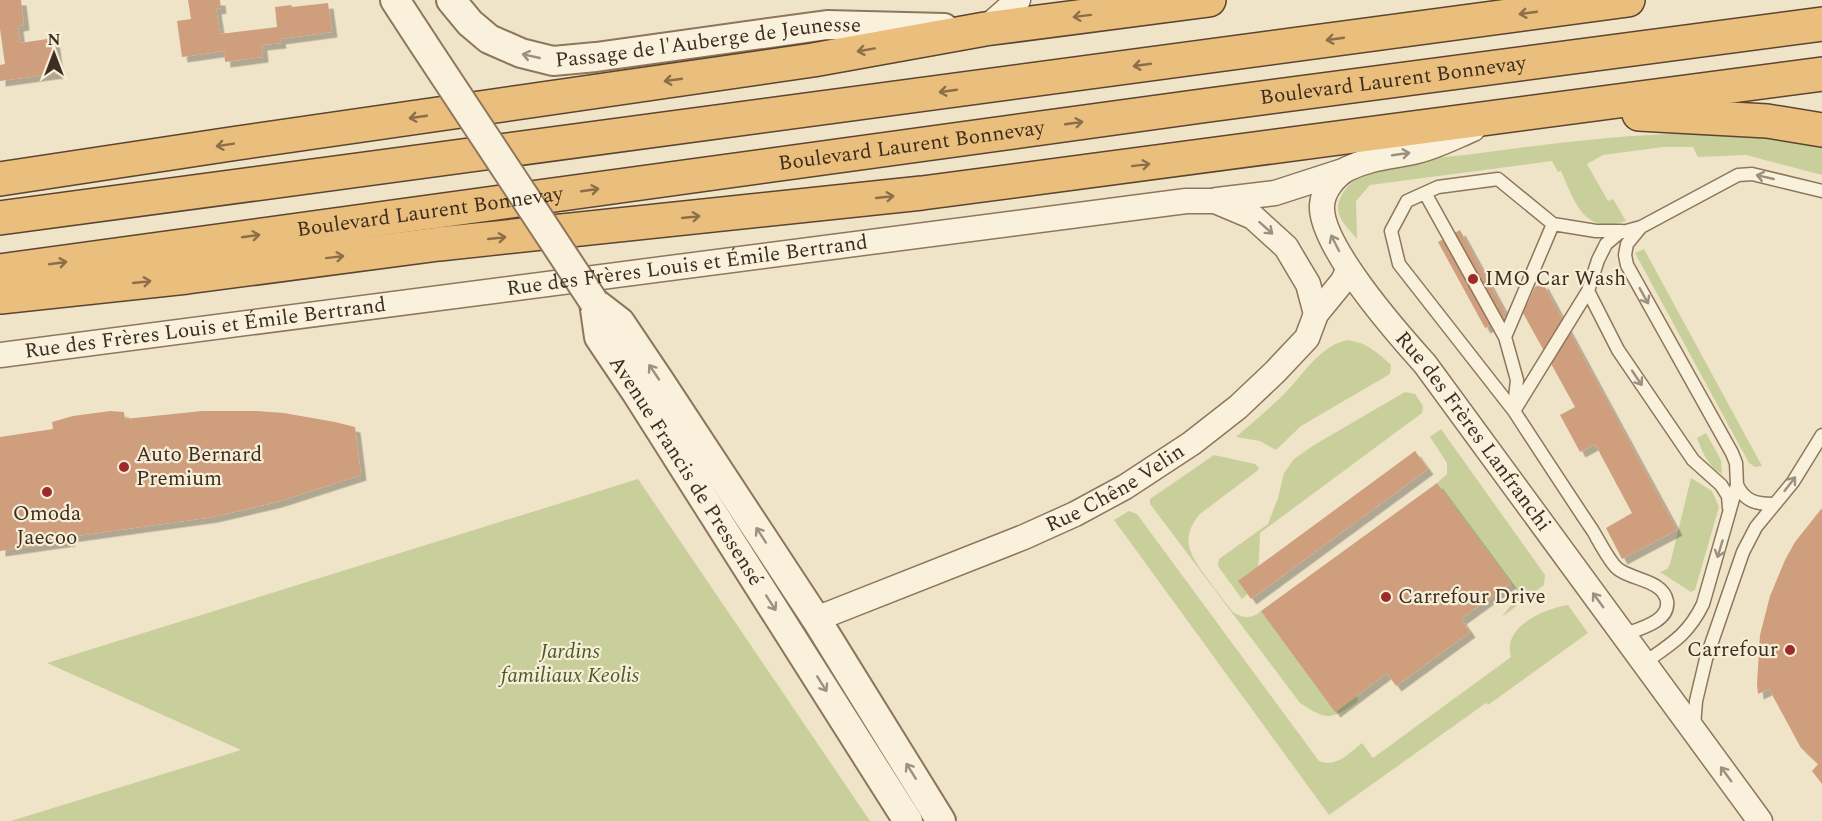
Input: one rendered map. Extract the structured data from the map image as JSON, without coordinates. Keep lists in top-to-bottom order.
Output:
{
  "streets": {
    "highway": ["Boulevard Laurent Bonnevay"],
    "street": [
      "Passage de l'Auberge de Jeunesse",
      "Rue des Frères Louis et Émile Bertrand",
      "Rue des Frères Lanfranchi",
      "Avenue Francis de Pressensé",
      "Rue Chêne Velin"
    ]
  },
  "crossings": [
    ["Rue des Frères Louis et Émile Bertrand", "Rue Chêne Velin"],
    ["Rue des Frères Lanfranchi", "Rue Chêne Velin"],
    ["Avenue Francis de Pressensé", "Rue Chêne Velin"]
  ],
  "one_way": ["Passage de l'Auberge de Jeunesse"],
  "parks": ["Jardins familiaux Keolis"],
  "places": [
    "IMO Car Wash",
    "Auto Bernard Premium",
    "Omoda Jaecoo",
    "Carrefour Drive",
    "Carrefour"
  ],
  "north": "top"
}
